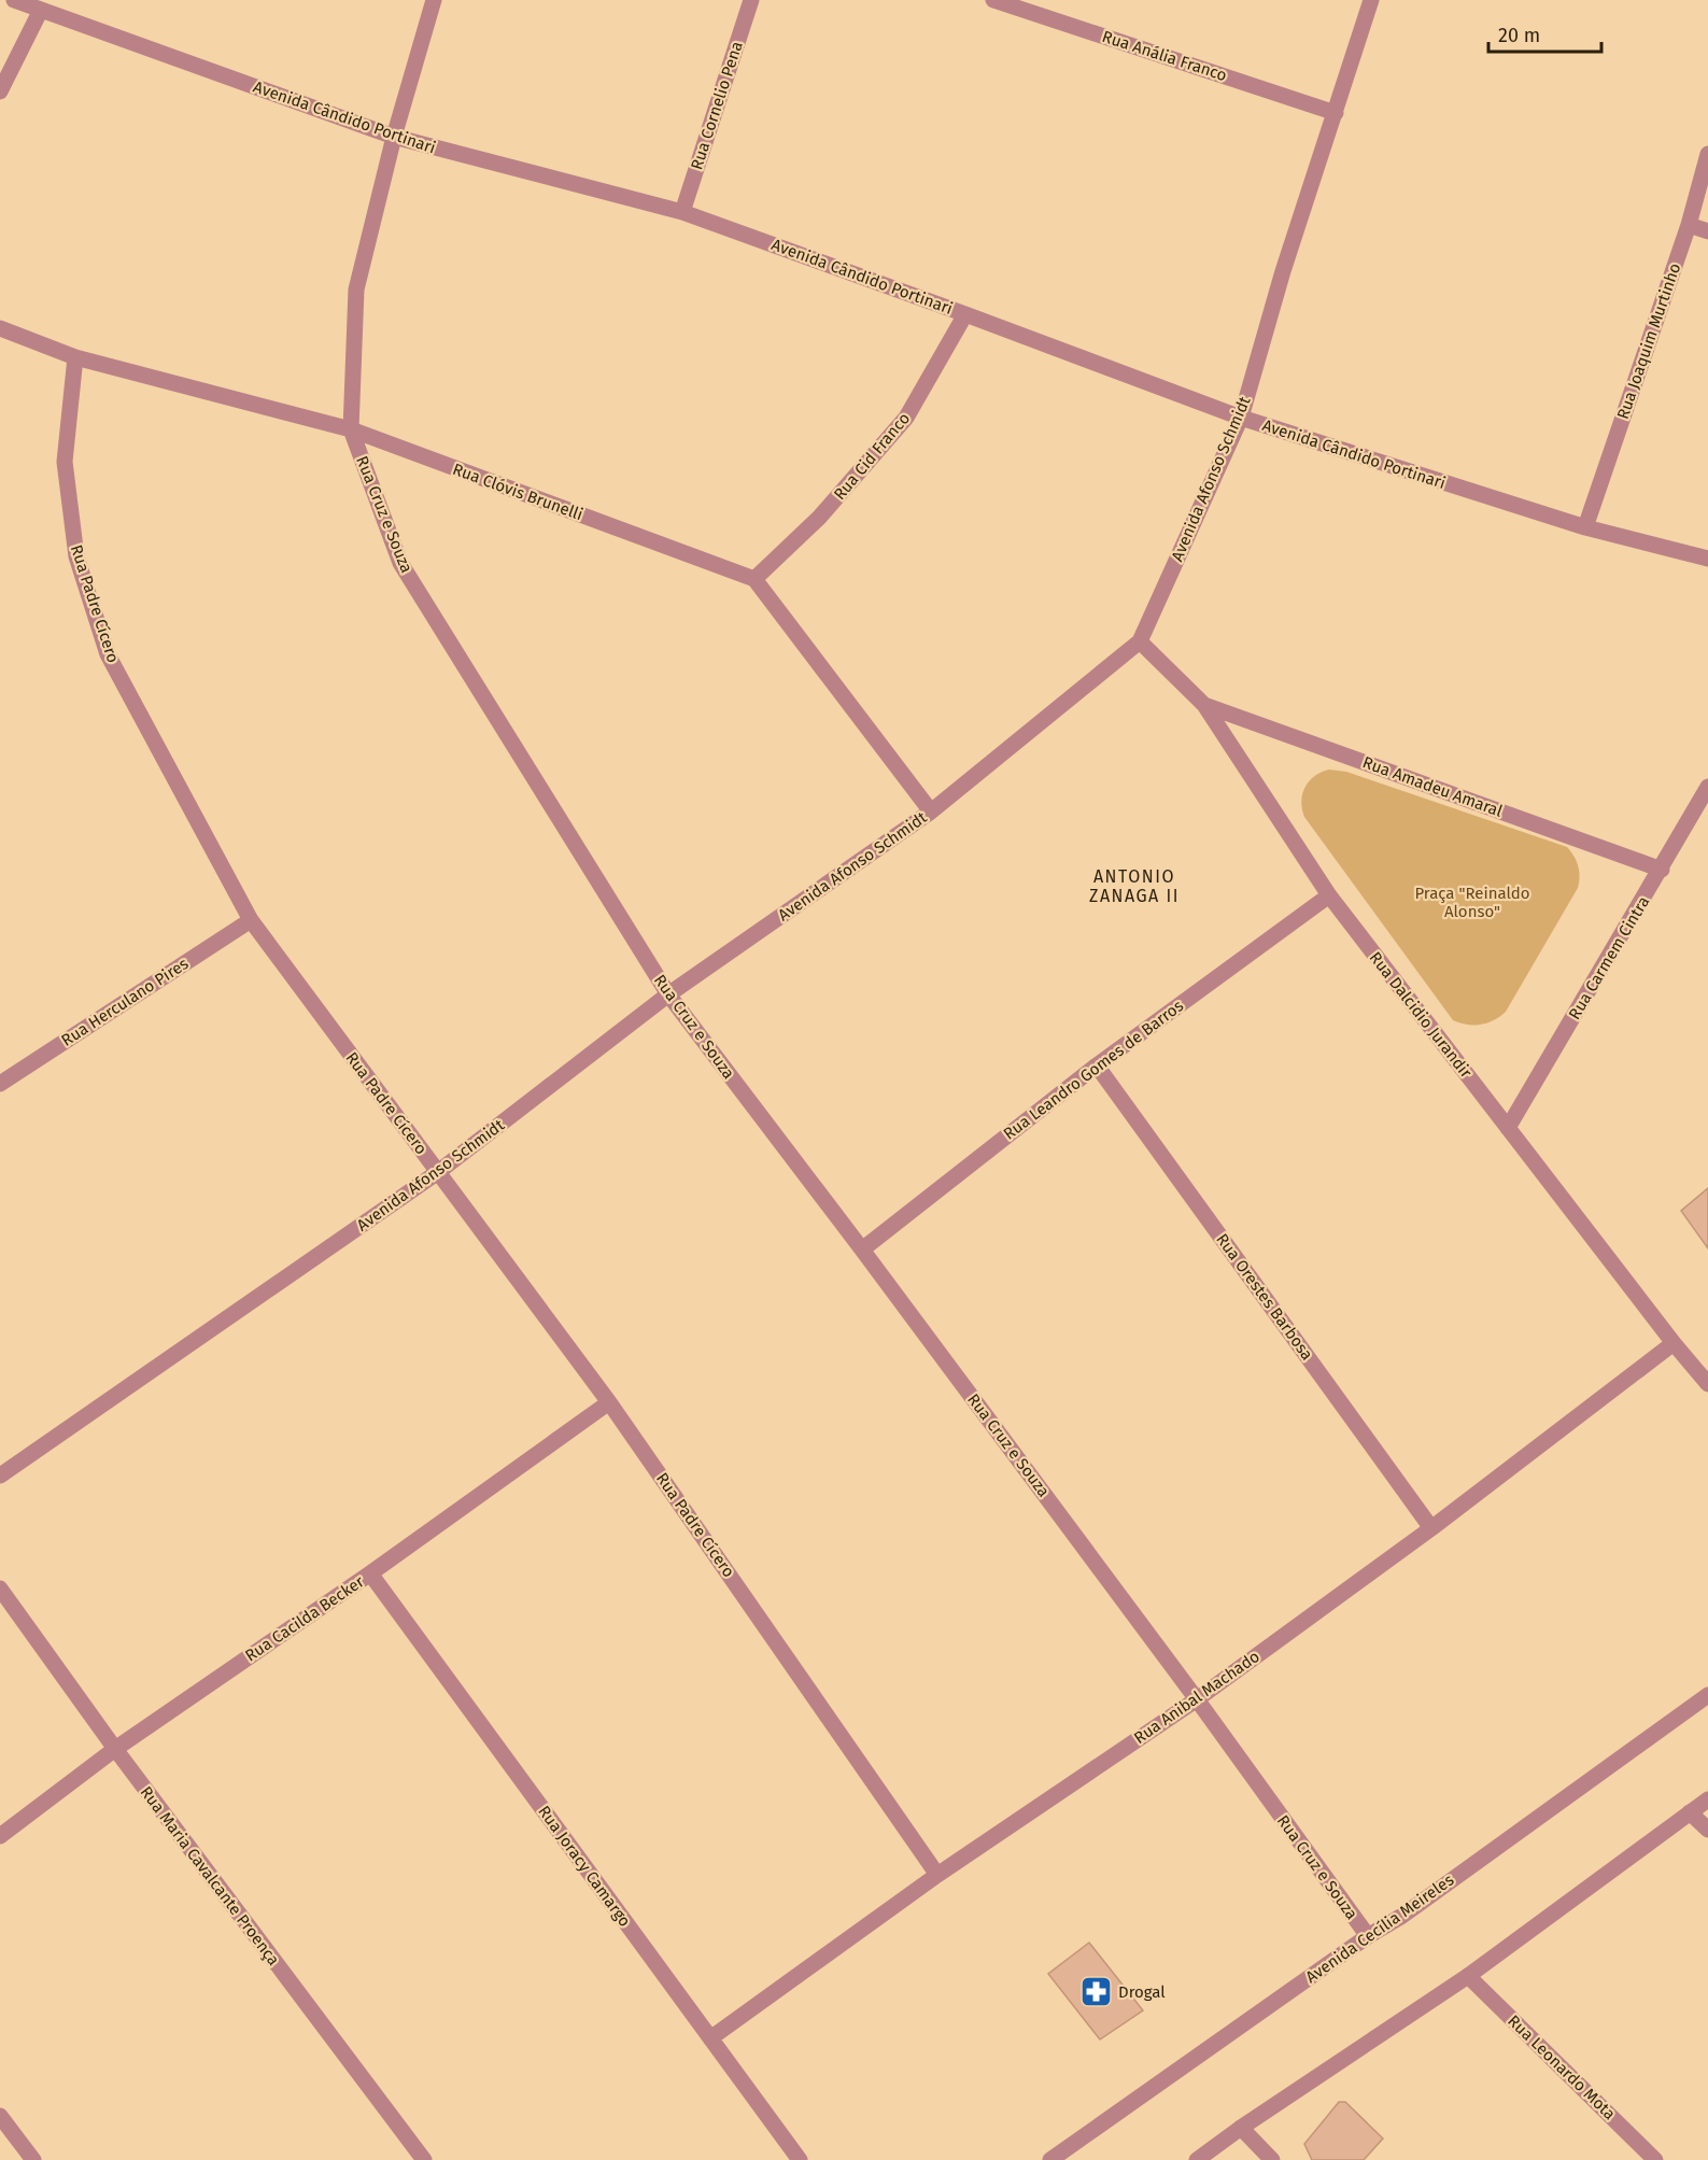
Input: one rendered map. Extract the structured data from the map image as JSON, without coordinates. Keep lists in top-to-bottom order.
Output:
{
  "streets": {
    "street": [
      "Rua Anália Franco",
      "Rua Cornelio Pena",
      "Avenida Cândido Portinari",
      "Rua Joaquim Murtinho",
      "Rua Cid Franco",
      "Avenida Afonso Schmidt",
      "Rua Clóvis Brunelli",
      "Rua Cruz e Souza",
      "Rua Padre Cícero",
      "Rua Amadeu Amaral",
      "Rua Carmem Cintra",
      "Rua Herculano Pires",
      "Rua Dalcidio Jurandir",
      "Rua Leandro Gomes de Barros",
      "Rua Orestes Barbosa",
      "Rua Cacilda Becker",
      "Rua Anibal Machado",
      "Rua Joracy Camargo",
      "Rua Maria Cavalcante Proença",
      "Avenida Cecília Meireles",
      "Rua Leonardo Mota"
    ]
  },
  "crossings": [
    ["Rua Anália Franco", "Avenida Afonso Schmidt"],
    ["Rua Cornelio Pena", "Avenida Cândido Portinari"],
    ["Avenida Cândido Portinari", "Rua Joaquim Murtinho"],
    ["Avenida Cândido Portinari", "Rua Cid Franco"],
    ["Avenida Cândido Portinari", "Avenida Afonso Schmidt"],
    ["Avenida Cândido Portinari", "Rua Cruz e Souza"],
    ["Rua Cid Franco", "Rua Clóvis Brunelli"],
    ["Avenida Afonso Schmidt", "Rua Cruz e Souza"],
    ["Avenida Afonso Schmidt", "Rua Padre Cícero"],
    ["Avenida Afonso Schmidt", "Rua Dalcidio Jurandir"],
    ["Rua Clóvis Brunelli", "Rua Cruz e Souza"],
    ["Rua Clóvis Brunelli", "Rua Padre Cícero"],
    ["Rua Cruz e Souza", "Rua Leandro Gomes de Barros"],
    ["Rua Cruz e Souza", "Rua Anibal Machado"],
    ["Rua Cruz e Souza", "Avenida Cecília Meireles"],
    ["Rua Padre Cícero", "Rua Herculano Pires"],
    ["Rua Padre Cícero", "Rua Cacilda Becker"],
    ["Rua Padre Cícero", "Rua Anibal Machado"],
    ["Rua Amadeu Amaral", "Rua Carmem Cintra"],
    ["Rua Amadeu Amaral", "Rua Dalcidio Jurandir"],
    ["Rua Carmem Cintra", "Rua Dalcidio Jurandir"],
    ["Rua Dalcidio Jurandir", "Rua Leandro Gomes de Barros"],
    ["Rua Dalcidio Jurandir", "Rua Anibal Machado"],
    ["Rua Leandro Gomes de Barros", "Rua Orestes Barbosa"],
    ["Rua Orestes Barbosa", "Rua Anibal Machado"],
    ["Rua Cacilda Becker", "Rua Joracy Camargo"],
    ["Rua Cacilda Becker", "Rua Maria Cavalcante Proença"],
    ["Rua Anibal Machado", "Rua Joracy Camargo"]
  ],
  "districts": ["ANTONIO ZANAGA II"],
  "parks": ["Praça \"Reinaldo Alonso\""],
  "places": {
    "pharmacy": ["Drogal"]
  },
  "scale_bar": "20 m"
}
